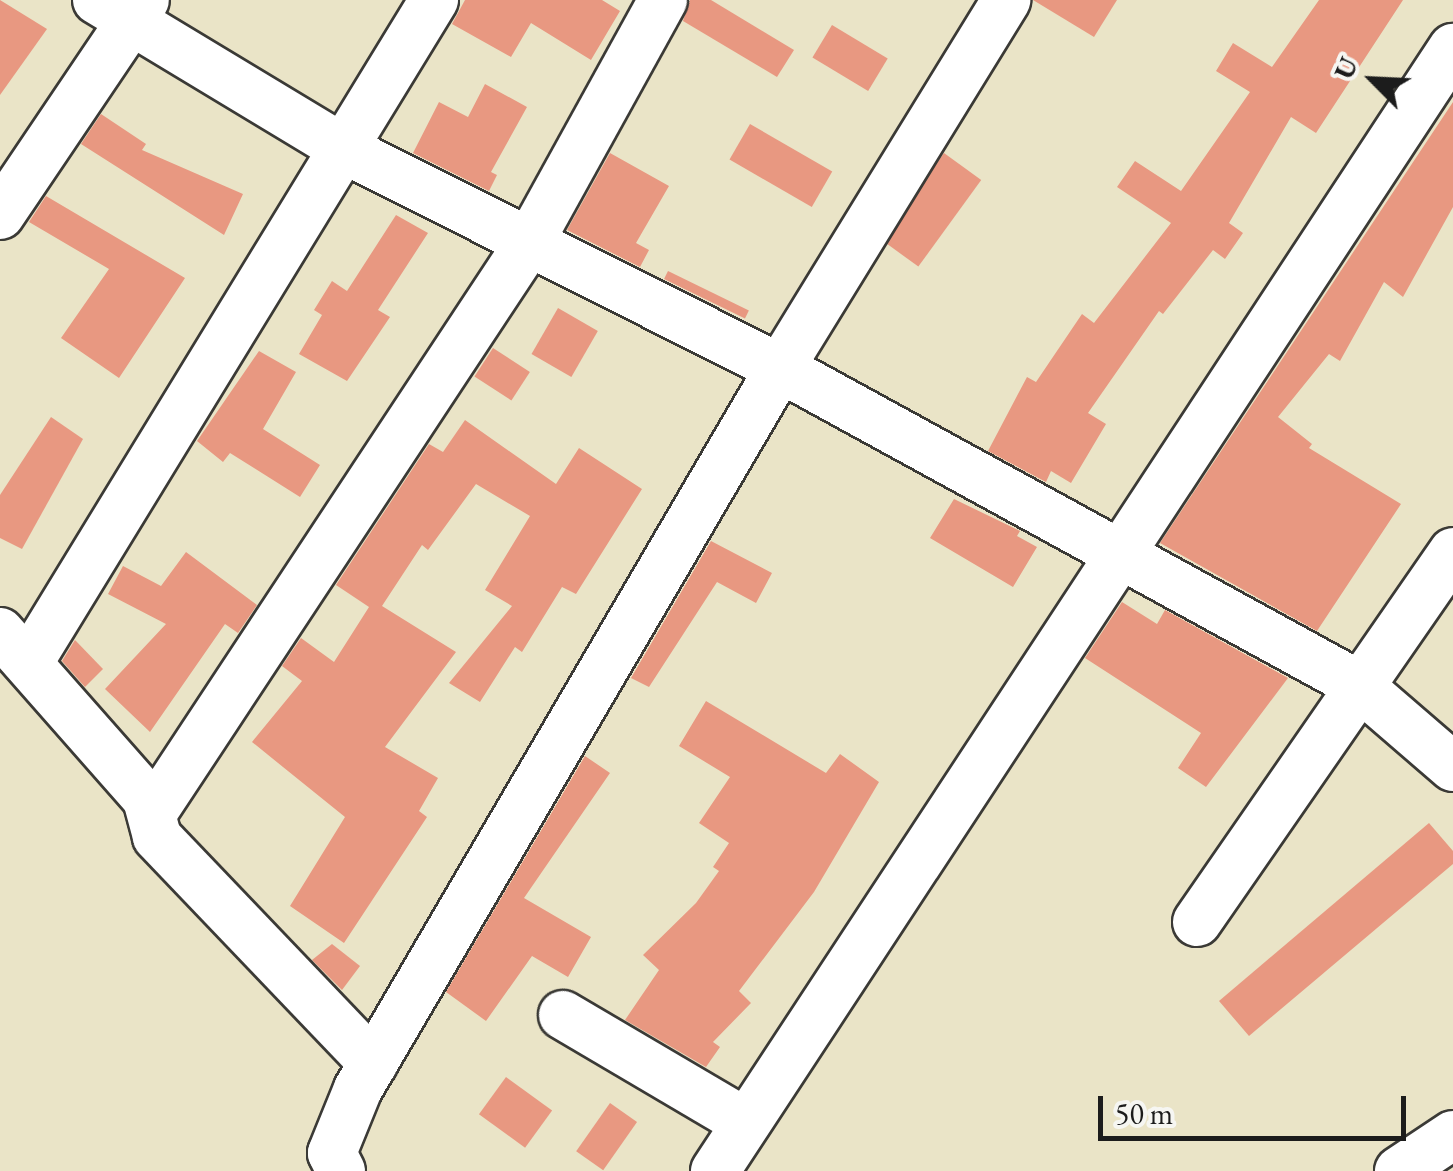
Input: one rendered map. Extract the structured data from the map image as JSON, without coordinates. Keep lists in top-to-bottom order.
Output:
{
  "scale_bar": "50 m",
  "north": "top left"
}
